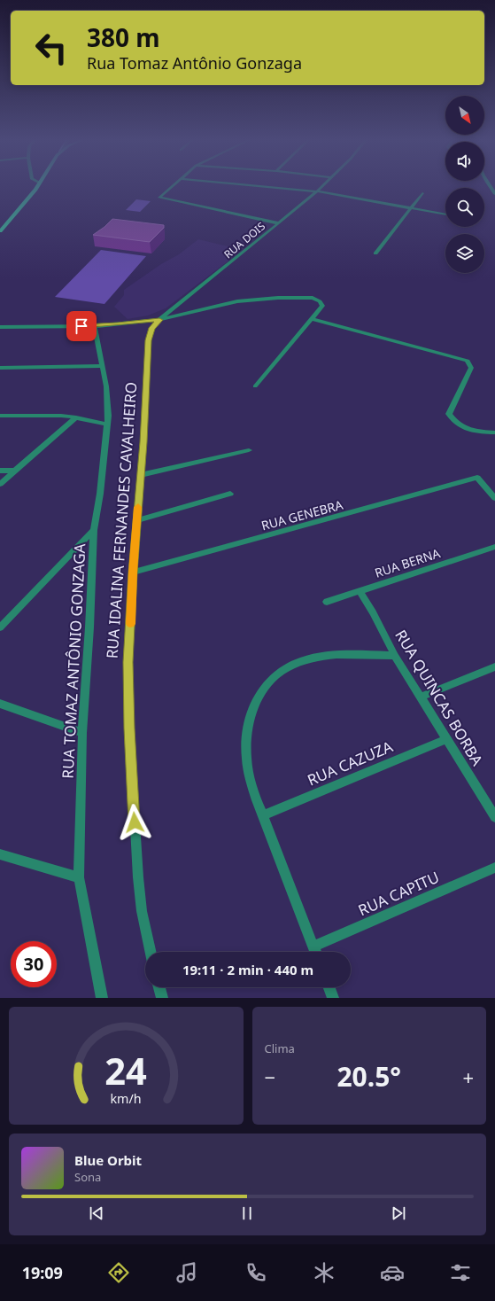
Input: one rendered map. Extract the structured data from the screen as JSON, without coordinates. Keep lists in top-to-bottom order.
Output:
{
  "streets": {
    "street": [
      "RUA DOIS",
      "RUA GENEBRA",
      "RUA IDALINA FERNANDES CAVALHEIRO",
      "RUA BERNA",
      "RUA TOMAZ ANTÔNIO GONZAGA",
      "RUA QUINCAS BORBA",
      "RUA CAZUZA",
      "RUA CAPITU"
    ]
  },
  "crossings": [
    ["RUA DOIS", "RUA IDALINA FERNANDES CAVALHEIRO"],
    ["RUA GENEBRA", "RUA IDALINA FERNANDES CAVALHEIRO"],
    ["RUA BERNA", "RUA QUINCAS BORBA"],
    ["RUA QUINCAS BORBA", "RUA CAZUZA"]
  ],
  "north": "bottom right",
  "page": {
    "turn": ["380 m", "Rua Tomaz Antônio Gonzaga"],
    "limit": "30",
    "trip": "19:11 · 2 min · 440 m",
    "tile": "Clima",
    "heat": ["−", "20.5°", "+"],
    "song": ["Blue Orbit", "Sona"],
    "tabs": "19:09",
    "gauge": ["24", "km/h"]
  }
}
